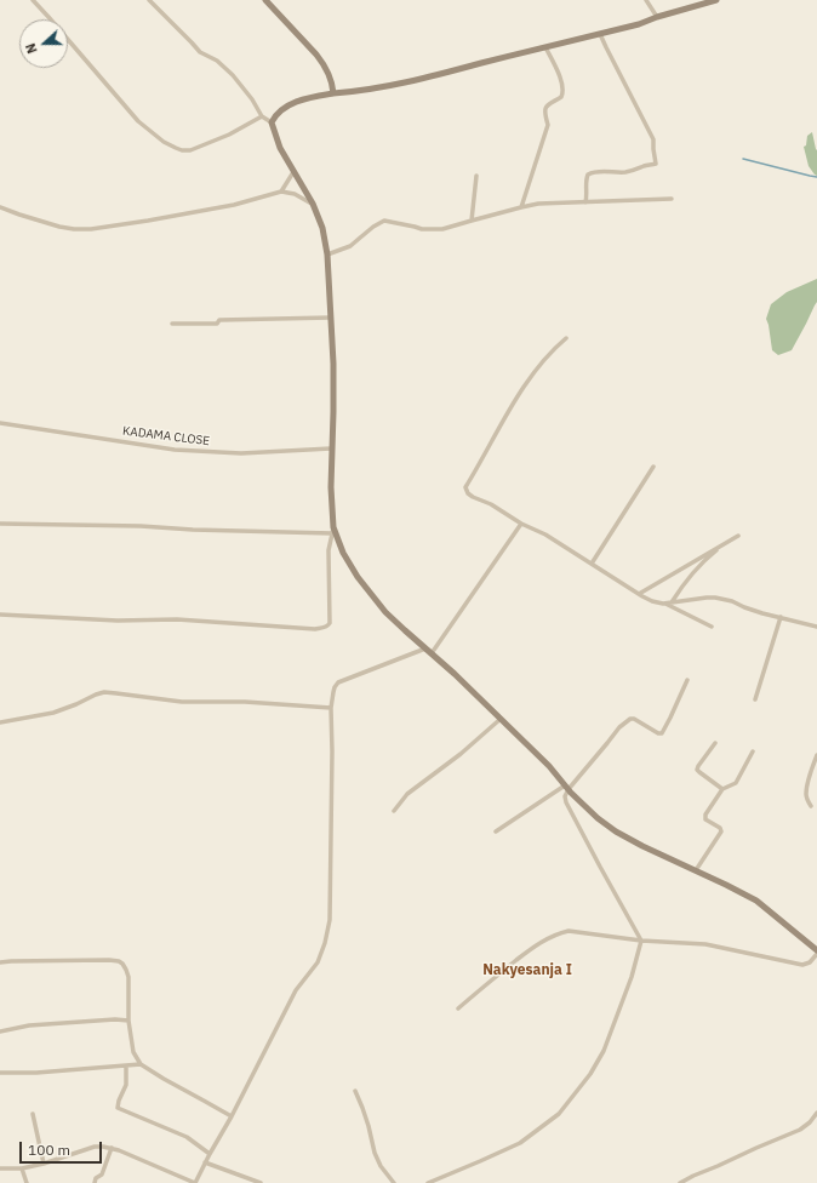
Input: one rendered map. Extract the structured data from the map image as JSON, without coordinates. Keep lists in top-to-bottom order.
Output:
{
  "streets": {
    "street": ["KADAMA CLOSE"]
  },
  "districts": ["Nakyesanja I"],
  "scale_bar": "100 m",
  "north": "left"
}
